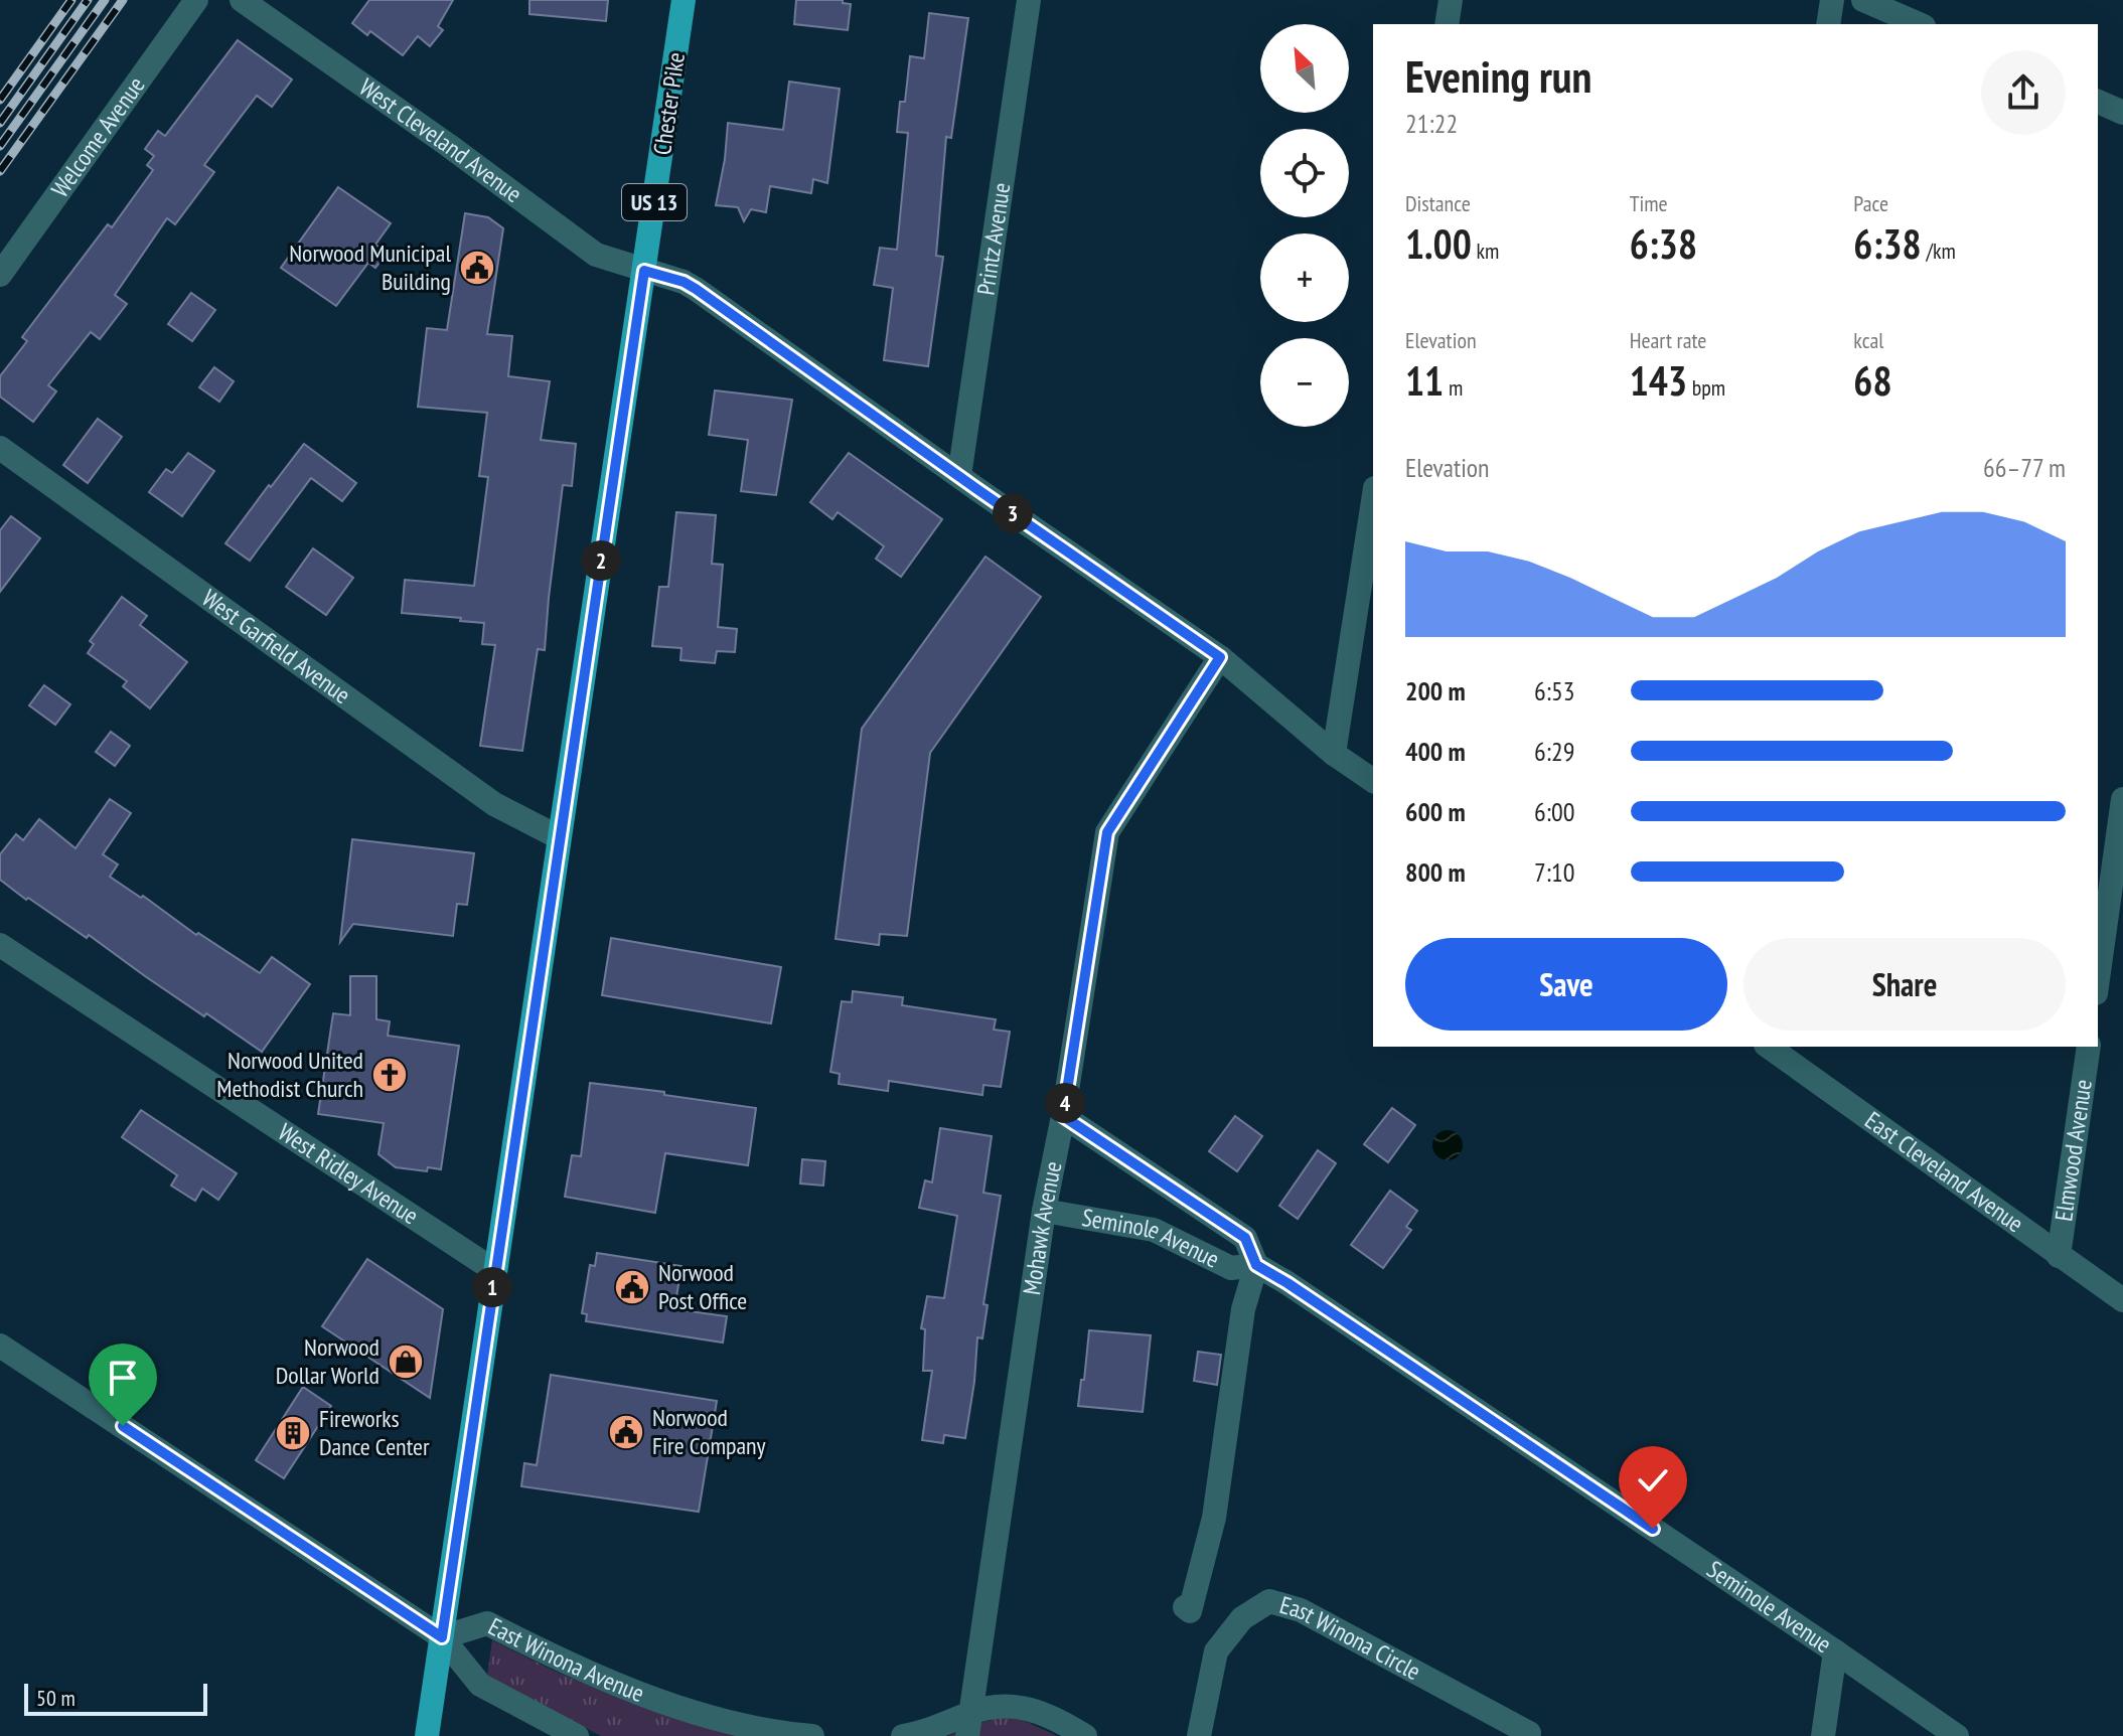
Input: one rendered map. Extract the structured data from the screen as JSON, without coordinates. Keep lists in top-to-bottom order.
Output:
{
  "streets": {
    "main road": ["Chester Pike", "US 13"],
    "street": [
      "Welcome Avenue",
      "West Cleveland Avenue",
      "Printz Avenue",
      "West Garfield Avenue",
      "Elmwood Avenue",
      "East Cleveland Avenue",
      "West Ridley Avenue",
      "Mohawk Avenue",
      "Seminole Avenue",
      "East Winona Circle",
      "East Winona Avenue"
    ]
  },
  "crossings": [
    ["Chester Pike", "West Cleveland Avenue"],
    ["Chester Pike", "West Garfield Avenue"],
    ["Chester Pike", "West Ridley Avenue"],
    ["Chester Pike", "East Winona Avenue"],
    ["Elmwood Avenue", "East Cleveland Avenue"],
    ["Mohawk Avenue", "Seminole Avenue"]
  ],
  "places": {
    "public building": ["Norwood Municipal Building", "Norwood Post Office", "Norwood Fire Company"],
    "church": ["Norwood United Methodist Church"],
    "shop": ["Norwood Dollar World"],
    "building": ["Fireworks Dance Center"]
  },
  "scale_bar": "50 m",
  "north": "top left",
  "page": {
    "map_buttons": ["+", "−"],
    "heading": ["Evening run", "21:22"],
    "stats": [
      ["Distance", "1.00 km"],
      ["Time", "6:38"],
      ["Pace", "6:38 /km"],
      ["Elevation", "11 m"],
      ["Heart rate", "143 bpm"],
      ["kcal", "68"]
    ],
    "chart": ["Elevation", "66–77 m"],
    "pins": [
      "3",
      "2",
      "4",
      "1"
    ],
    "list": [
      {
        "name": "200 m",
        "note": "6:53"
      },
      {
        "name": "400 m",
        "note": "6:29"
      },
      {
        "name": "600 m",
        "note": "6:00"
      },
      {
        "name": "800 m",
        "note": "7:10"
      }
    ],
    "buttons": ["Save", "Share"],
    "scale": "50 m"
  }
}
